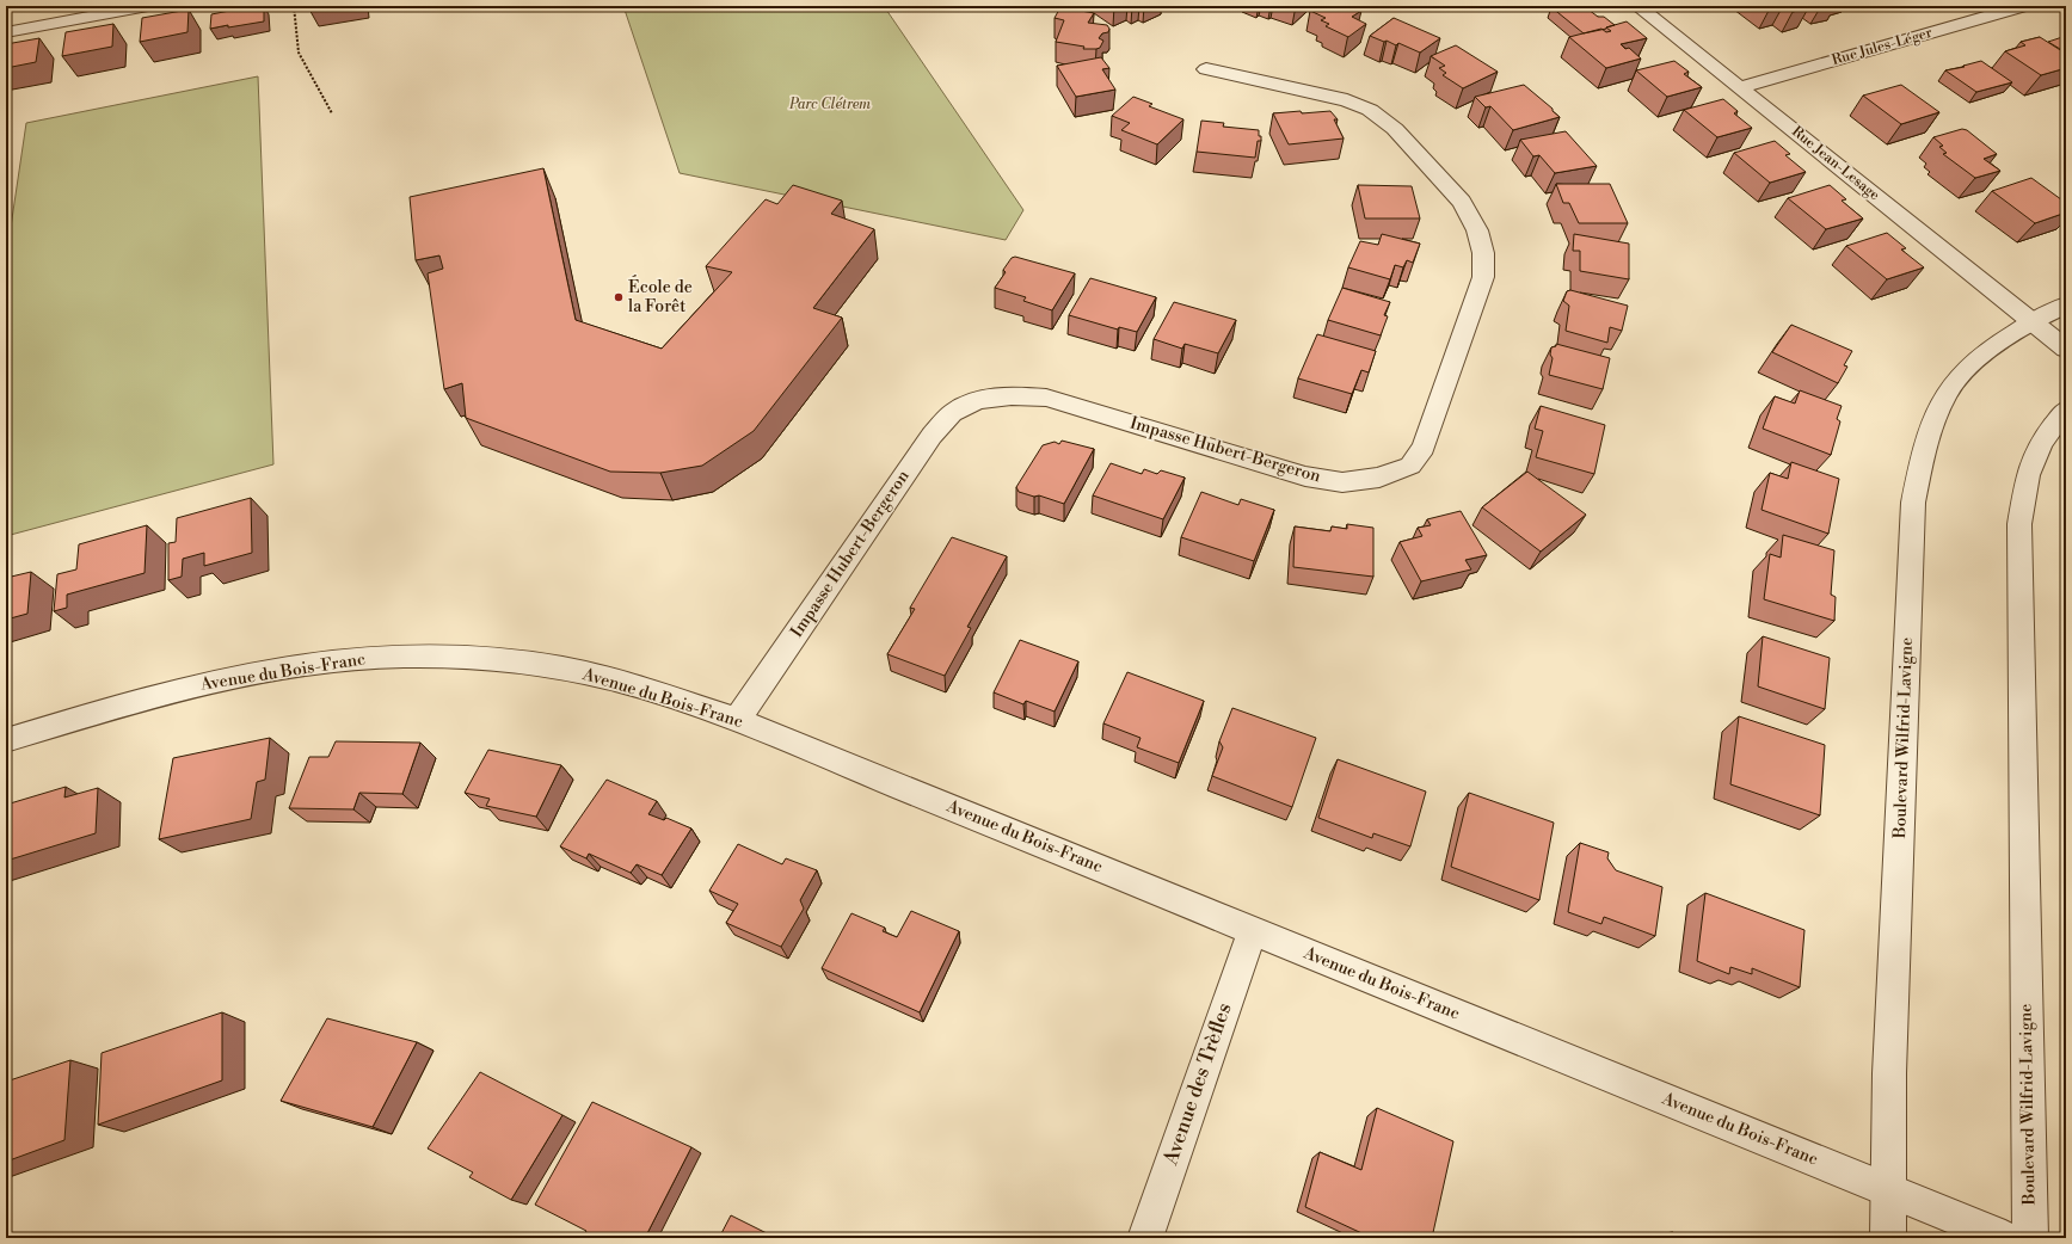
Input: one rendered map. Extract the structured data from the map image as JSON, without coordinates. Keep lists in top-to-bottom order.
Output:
{
  "streets": {
    "street": [
      "Rue Jules-Léger",
      "Rue Jean-Lesage",
      "Impasse Hubert-Bergeron",
      "Avenue du Bois-Franc",
      "Boulevard Wilfrid-Lavigne",
      "Avenue des Trèfles"
    ]
  },
  "crossings": [
    ["Rue Jules-Léger", "Rue Jean-Lesage"],
    ["Rue Jean-Lesage", "Boulevard Wilfrid-Lavigne"],
    ["Impasse Hubert-Bergeron", "Avenue du Bois-Franc"],
    ["Avenue du Bois-Franc", "Boulevard Wilfrid-Lavigne"],
    ["Avenue du Bois-Franc", "Avenue des Trèfles"]
  ],
  "parks": ["Parc Clétrem"],
  "places": ["École de la Forêt"]
}
